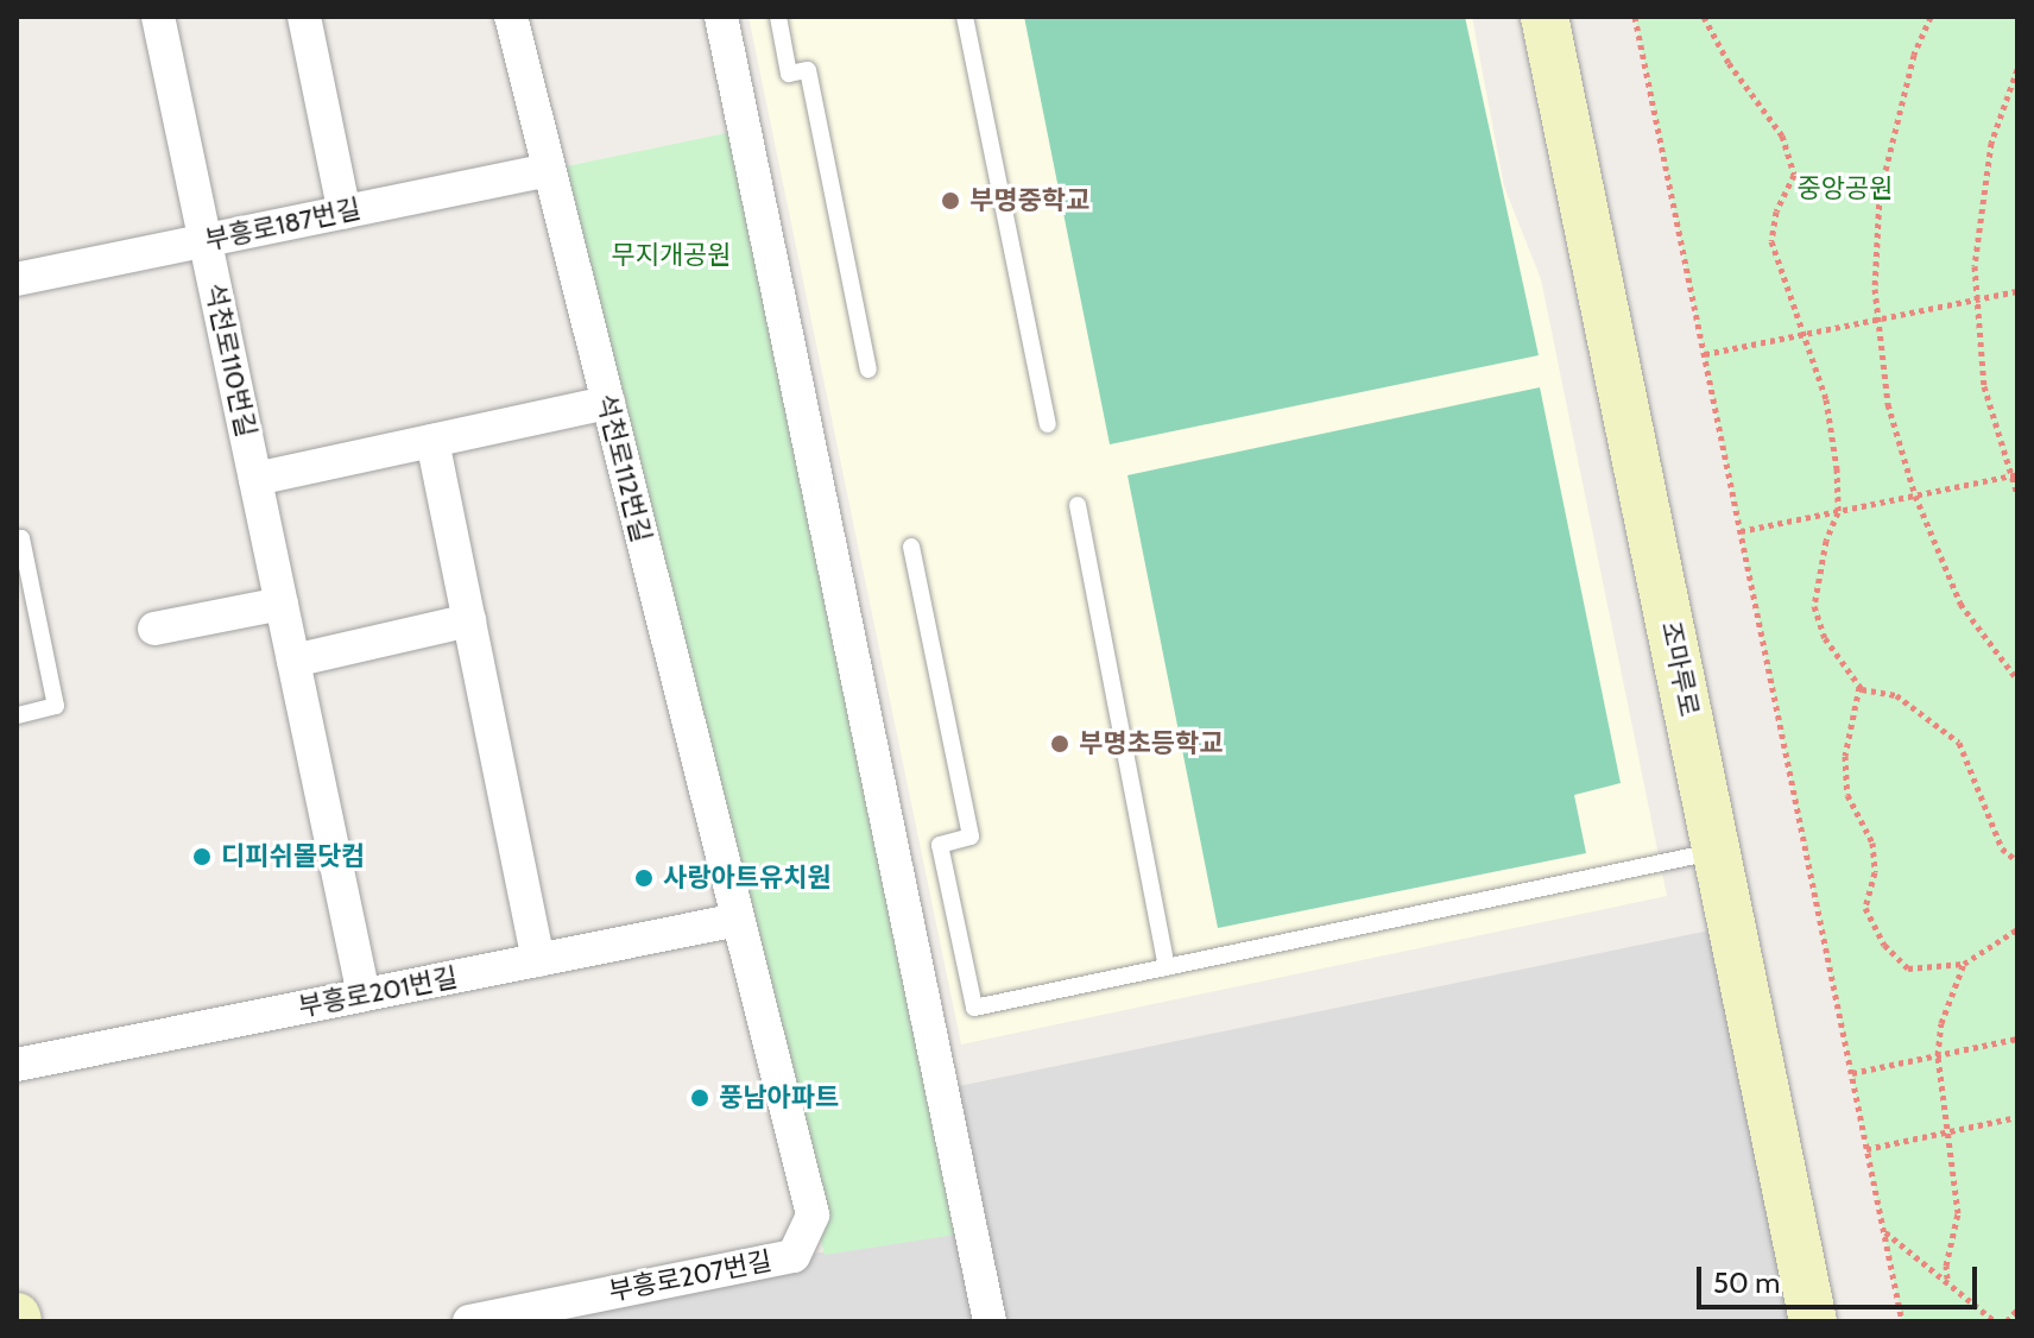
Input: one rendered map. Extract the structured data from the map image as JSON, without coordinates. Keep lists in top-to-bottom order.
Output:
{
  "streets": {
    "street": [
      "부흥로187번길",
      "석천로110번길",
      "석천로112번길",
      "조마루로",
      "부흥로201번길",
      "부흥로207번길"
    ]
  },
  "crossings": [
    ["부흥로187번길", "석천로110번길"],
    ["부흥로187번길", "석천로112번길"],
    ["석천로110번길", "부흥로201번길"],
    ["석천로112번길", "부흥로201번길"],
    ["석천로112번길", "부흥로207번길"],
    ["부흥로201번길", "부흥로207번길"]
  ],
  "parks": ["중앙공원", "무지개공원"],
  "places": [
    "부명중학교",
    "부명초등학교",
    "디피쉬몰닷컴",
    "사랑아트유치원",
    "풍남아파트"
  ],
  "scale_bar": "50 m"
}
